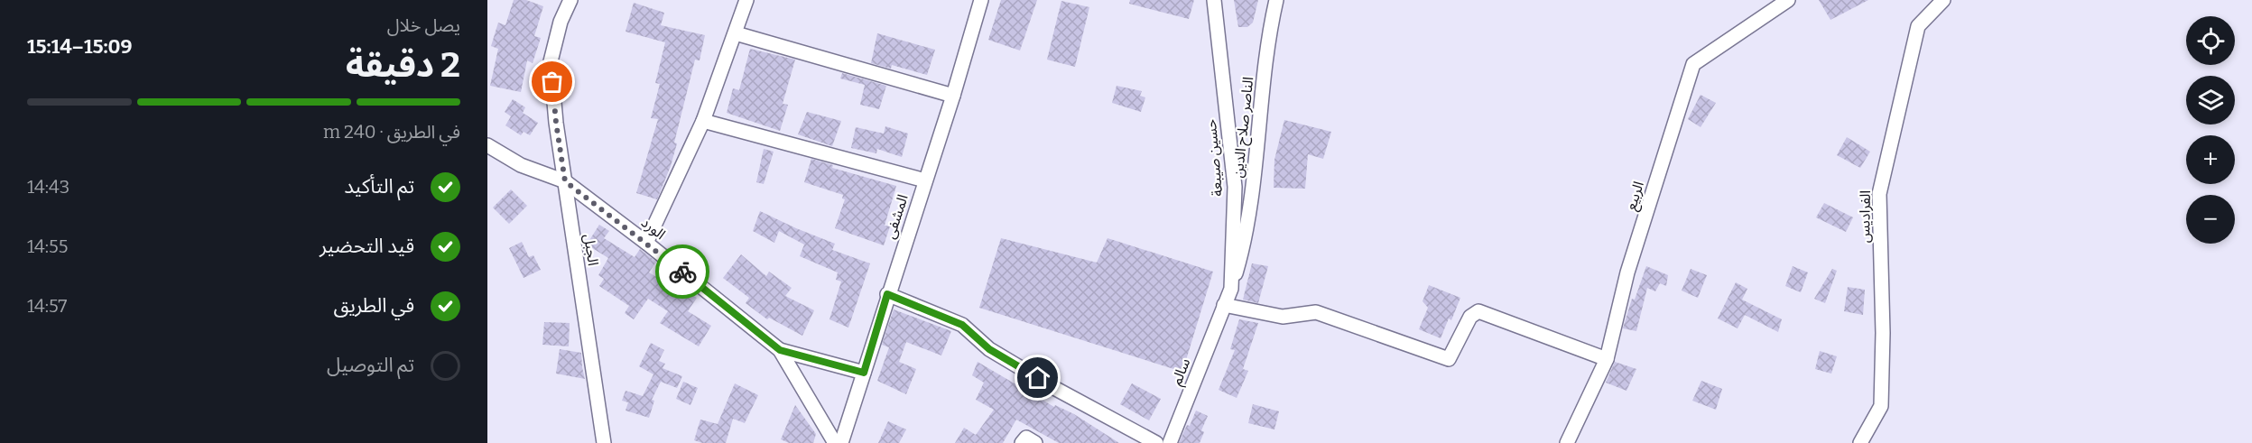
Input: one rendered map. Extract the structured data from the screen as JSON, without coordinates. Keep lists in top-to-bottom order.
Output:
{
  "streets": {
    "street": [
      "الناصر صلاح الدين",
      "حسين صيبعة",
      "الربيع",
      "المشفى",
      "الفراديس",
      "الورد",
      "الجبل",
      "سالم"
    ]
  },
  "crossings": [
    ["الناصر صلاح الدين", "حسين صيبعة"],
    ["حسين صيبعة", "سالم"],
    ["الورد", "الجبل"]
  ],
  "page": {
    "heading": ["2 دقيقة", "يصل خلال", "15:09–15:14"],
    "map_buttons": ["+", "−"],
    "bar": "في الطريق · 240 m",
    "list": [
      ["تم التأكيد", "14:43"],
      ["قيد التحضير", "14:55"],
      ["في الطريق", "14:57"],
      "تم التوصيل"
    ]
  }
}
